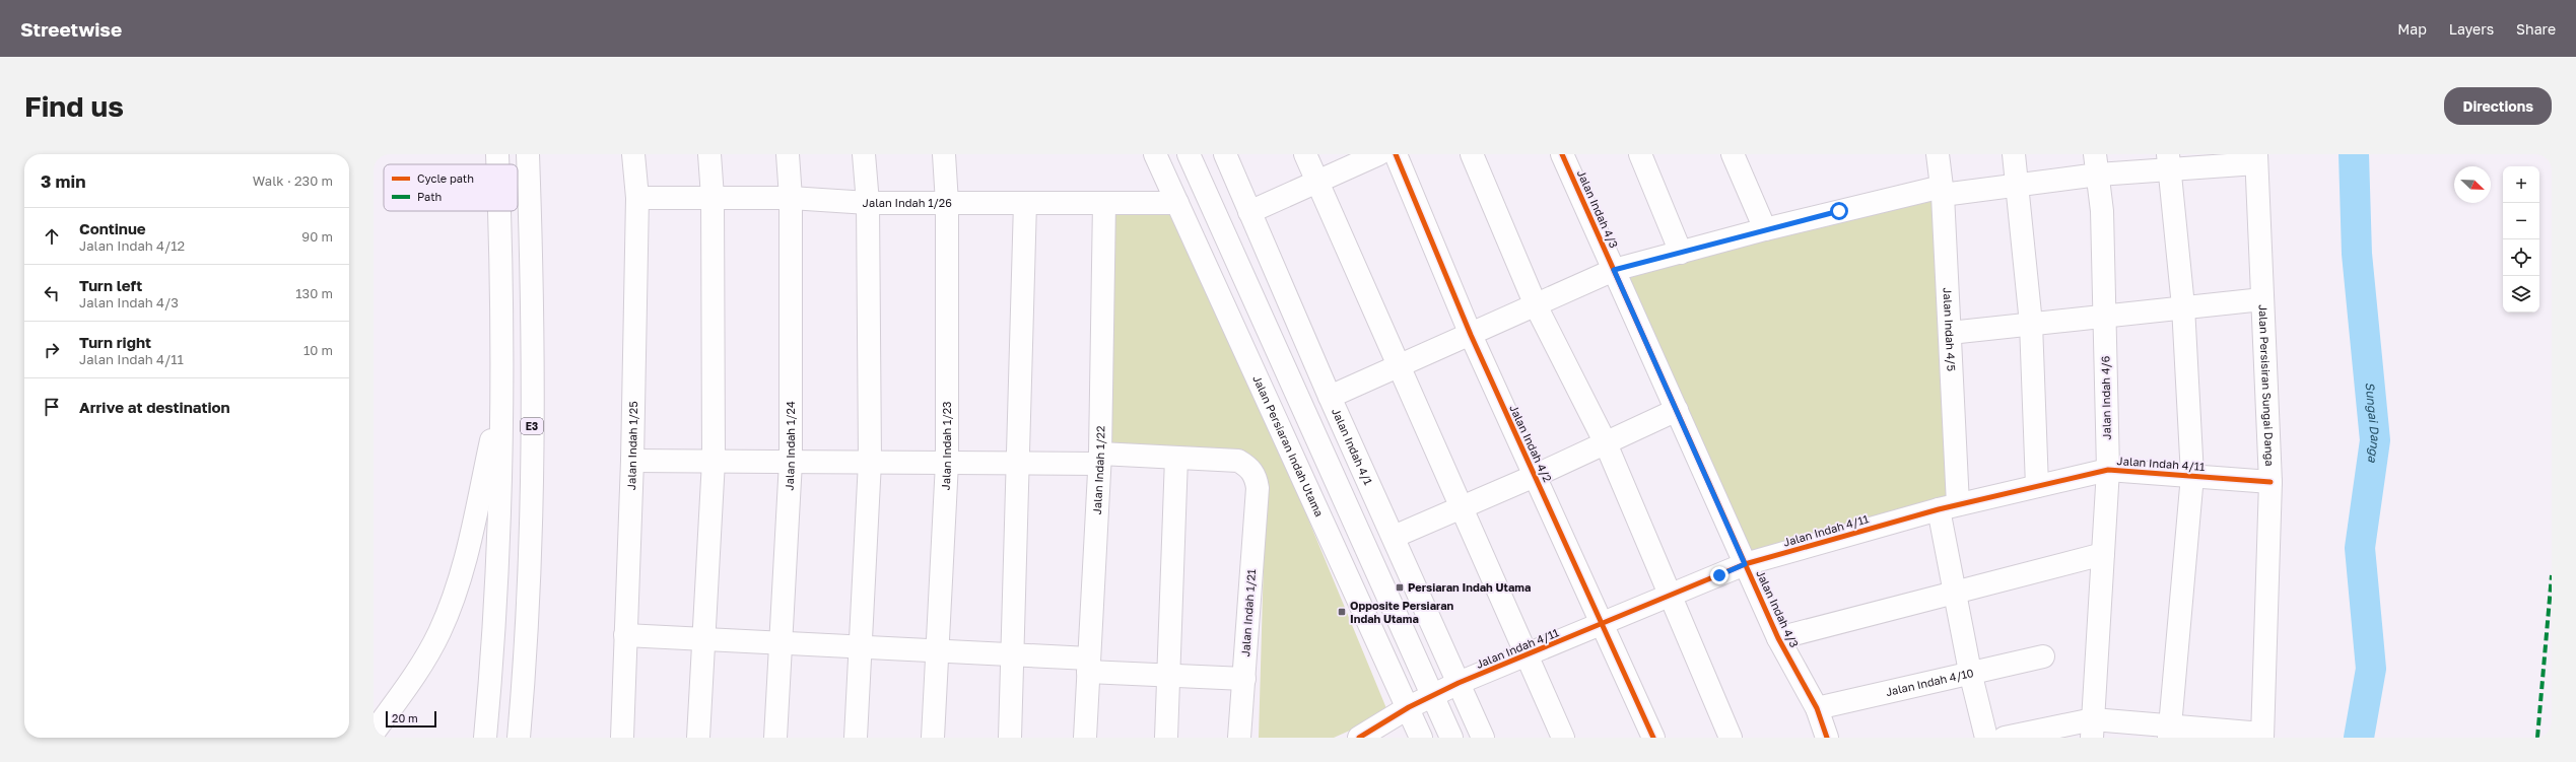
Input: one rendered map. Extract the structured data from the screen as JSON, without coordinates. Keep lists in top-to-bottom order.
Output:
{
  "streets": {
    "main road": [
      "Jalan Indah 1/26",
      "Jalan Indah 4/3",
      "Jalan Indah 4/5",
      "Jalan Persisiran Sungai Danga",
      "Jalan Indah 4/6",
      "E3",
      "Jalan Indah 4/2",
      "Jalan Indah 1/25",
      "Jalan Persiaran Indah Utama",
      "Jalan Indah 1/24",
      "Jalan Indah 1/23",
      "Jalan Indah 4/1",
      "Jalan Indah 4/11",
      "Jalan Indah 1/22",
      "Jalan Indah 1/21",
      "Jalan Indah 4/10"
    ]
  },
  "crossings": [
    ["Jalan Indah 1/26", "Jalan Indah 1/25"],
    ["Jalan Indah 1/26", "Jalan Persiaran Indah Utama"],
    ["Jalan Indah 1/26", "Jalan Indah 1/24"],
    ["Jalan Indah 1/26", "Jalan Indah 1/23"],
    ["Jalan Indah 1/26", "Jalan Indah 1/22"],
    ["Jalan Indah 4/3", "Jalan Indah 4/11"],
    ["Jalan Indah 4/3", "Jalan Indah 4/10"],
    ["Jalan Indah 4/5", "Jalan Indah 4/11"],
    ["Jalan Indah 4/5", "Jalan Indah 4/10"],
    ["Jalan Persisiran Sungai Danga", "Jalan Indah 4/11"],
    ["Jalan Indah 4/6", "Jalan Indah 4/11"],
    ["Jalan Indah 4/2", "Jalan Indah 4/11"],
    ["Jalan Persiaran Indah Utama", "Jalan Indah 4/11"],
    ["Jalan Indah 4/1", "Jalan Indah 4/11"]
  ],
  "water": ["Sungai Danga"],
  "places": {
    "transit": ["Persiaran Indah Utama", "Opposite Persiaran Indah Utama"]
  },
  "legend": ["Cycle path", "Path"],
  "scale_bar": "20 m",
  "north": "bottom right",
  "page": {
    "header": "Streetwise",
    "nav": ["Map", "Layers", "Share"],
    "buttons": "Directions",
    "title": "Find us",
    "heading": ["3 min", "Walk · 230 m"],
    "map_buttons": ["+", "−"],
    "list": [
      ["Continue", "Jalan Indah 4/12", "90 m"],
      ["Turn left", "Jalan Indah 4/3", "130 m"],
      ["Turn right", "Jalan Indah 4/11", "10 m"],
      "Arrive at destination"
    ],
    "scale": "20 m"
  }
}
